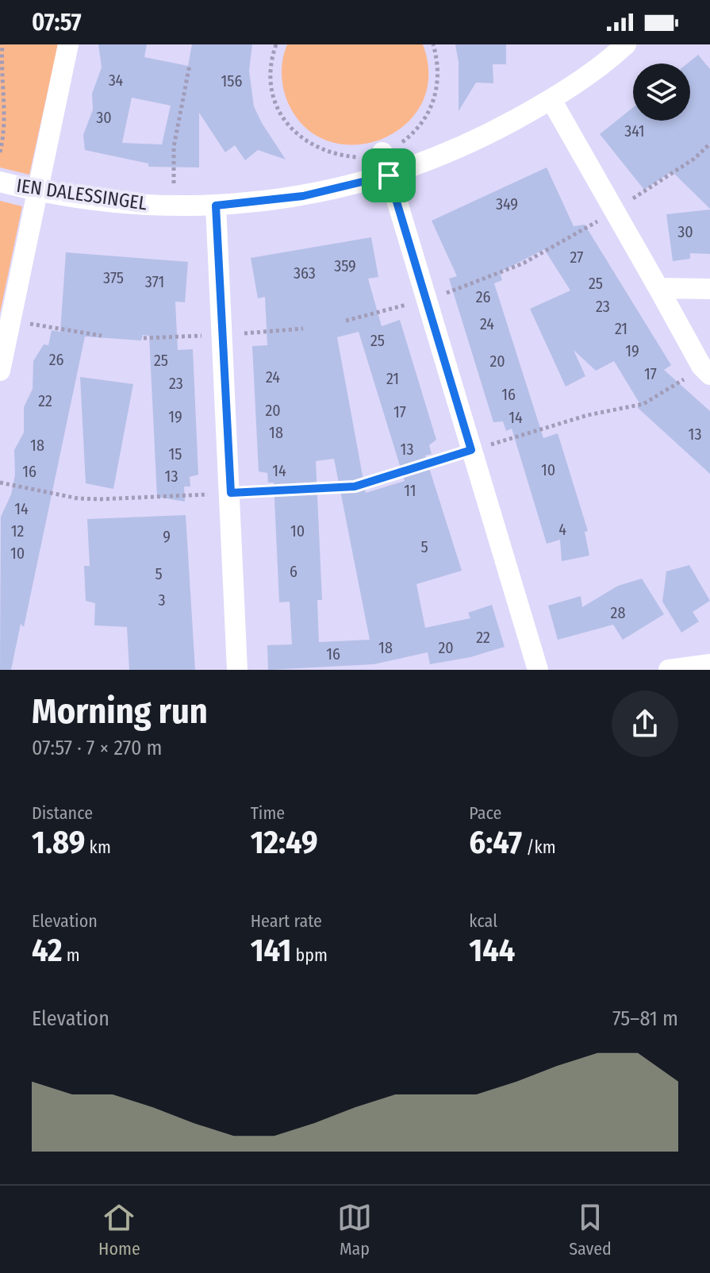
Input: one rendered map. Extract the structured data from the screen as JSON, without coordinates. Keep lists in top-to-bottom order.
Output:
{
  "streets": {
    "street": ["IEN DALESSINGEL"]
  },
  "house_numbers": [
    "34",
    "156",
    "30",
    "341",
    "349",
    "30",
    "27",
    "359",
    "363",
    "375",
    "371",
    "25",
    "26",
    "23",
    "24",
    "21",
    "25",
    "19",
    "26",
    "25",
    "20",
    "17",
    "24",
    "21",
    "23",
    "16",
    "22",
    "20",
    "17",
    "19",
    "14",
    "18",
    "13",
    "18",
    "13",
    "15",
    "10",
    "14",
    "16",
    "13",
    "11",
    "14",
    "4",
    "12",
    "10",
    "9",
    "5",
    "10",
    "6",
    "5",
    "3",
    "28",
    "22",
    "18",
    "20",
    "16"
  ],
  "page": {
    "status": "07:57",
    "heading": ["Morning run", "07:57 · 7 × 270 m"],
    "stats": [
      ["Distance", "1.89 km"],
      ["Time", "12:49"],
      ["Pace", "6:47 /km"],
      ["Elevation", "42 m"],
      ["Heart rate", "141 bpm"],
      ["kcal", "144"]
    ],
    "chart": ["Elevation", "75–81 m"],
    "tabs": ["Home", "Map", "Saved"]
  }
}
